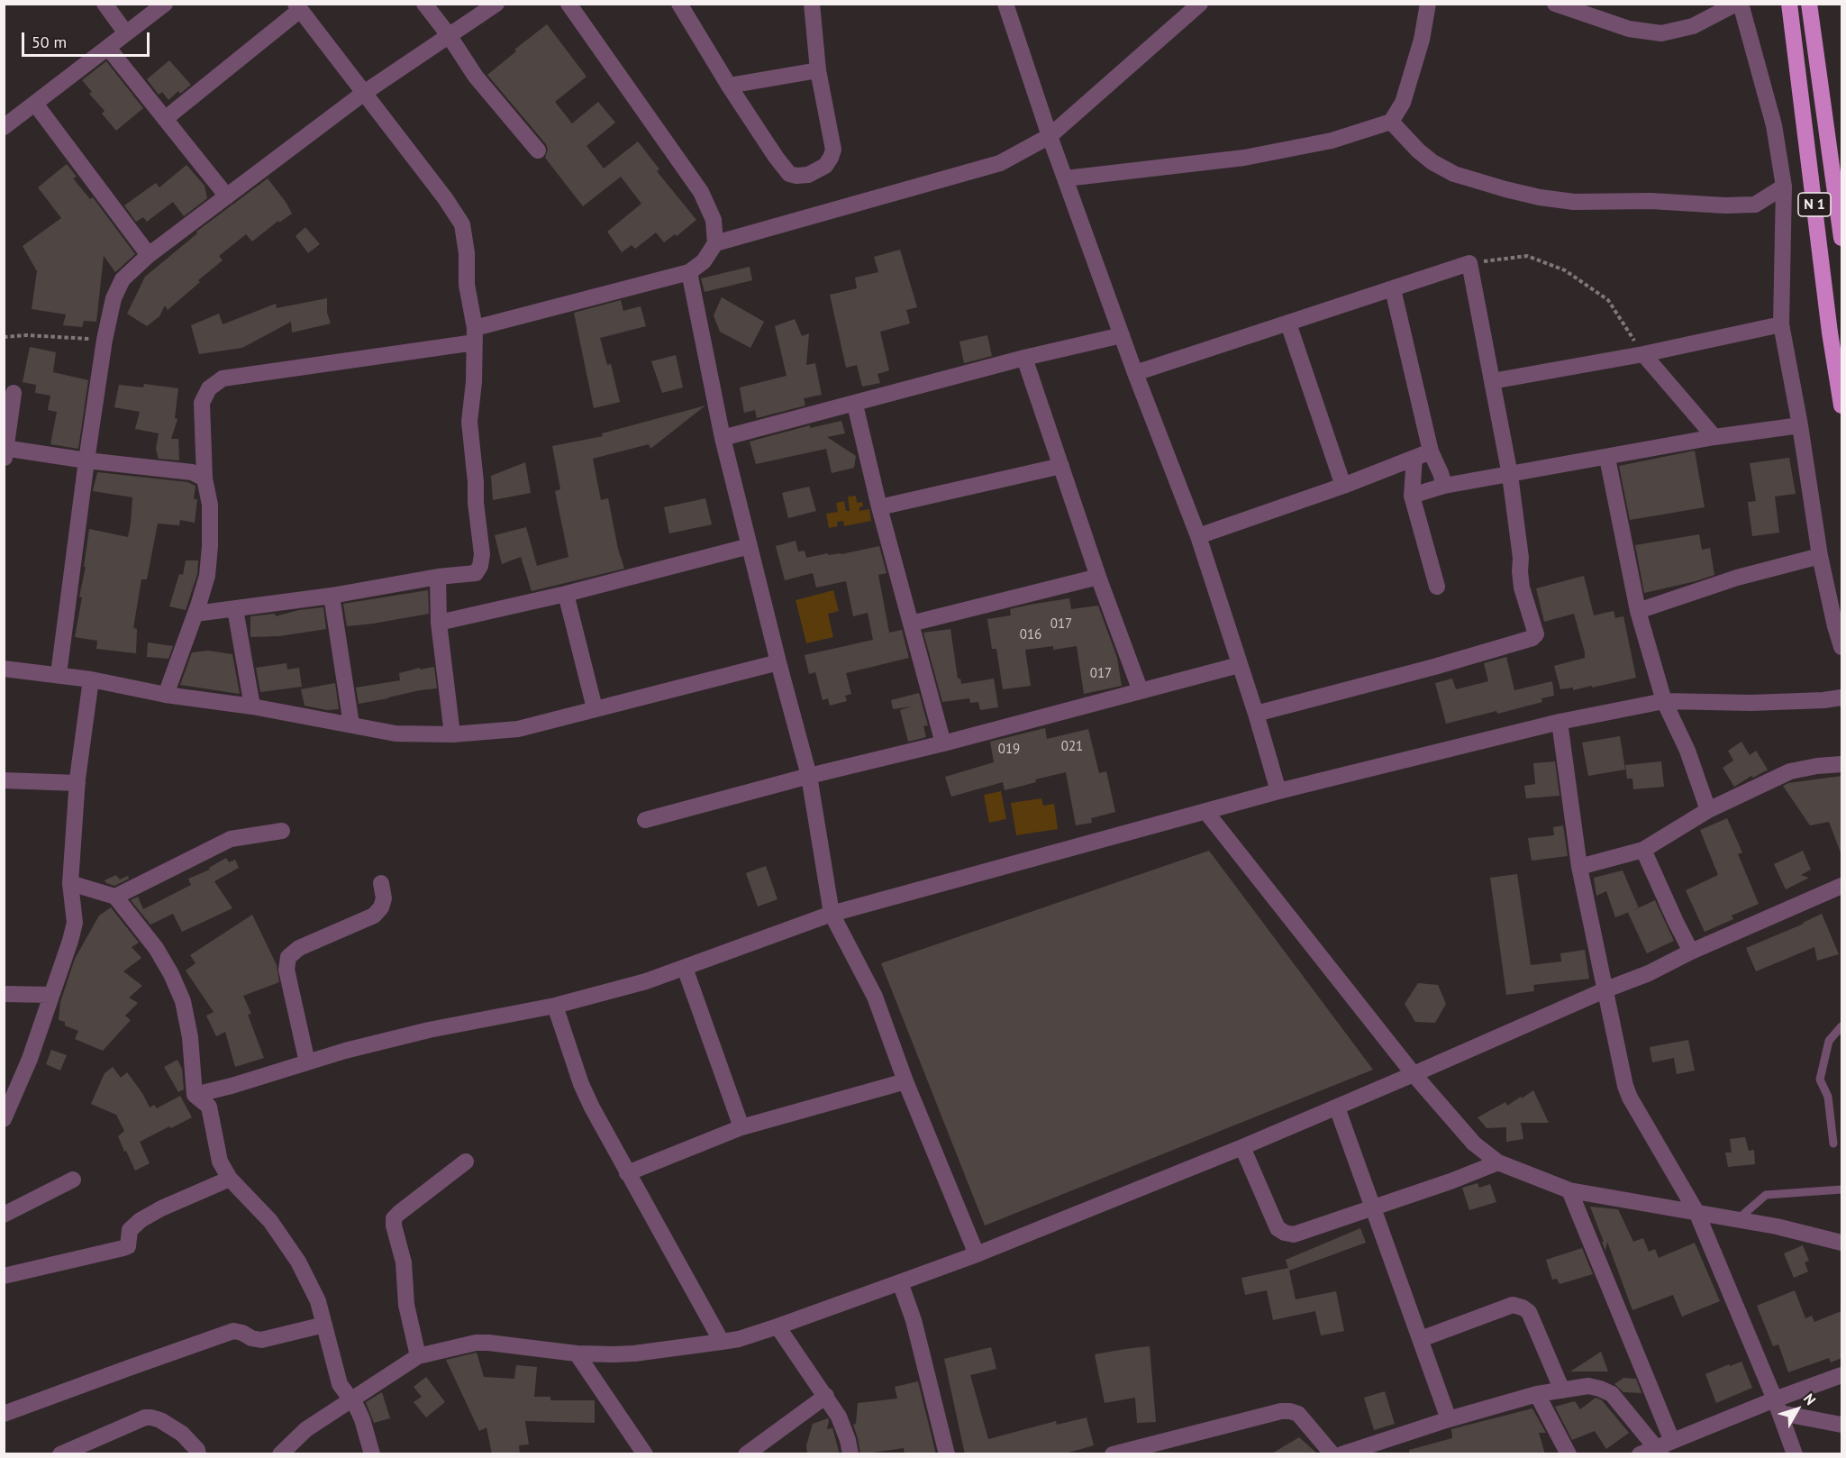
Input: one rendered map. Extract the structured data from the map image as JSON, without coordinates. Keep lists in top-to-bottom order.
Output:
{
  "streets": {
    "highway": ["N 1"]
  },
  "house_numbers": [
    "017",
    "016",
    "017",
    "021",
    "019"
  ],
  "scale_bar": "50 m",
  "north": "top right"
}
